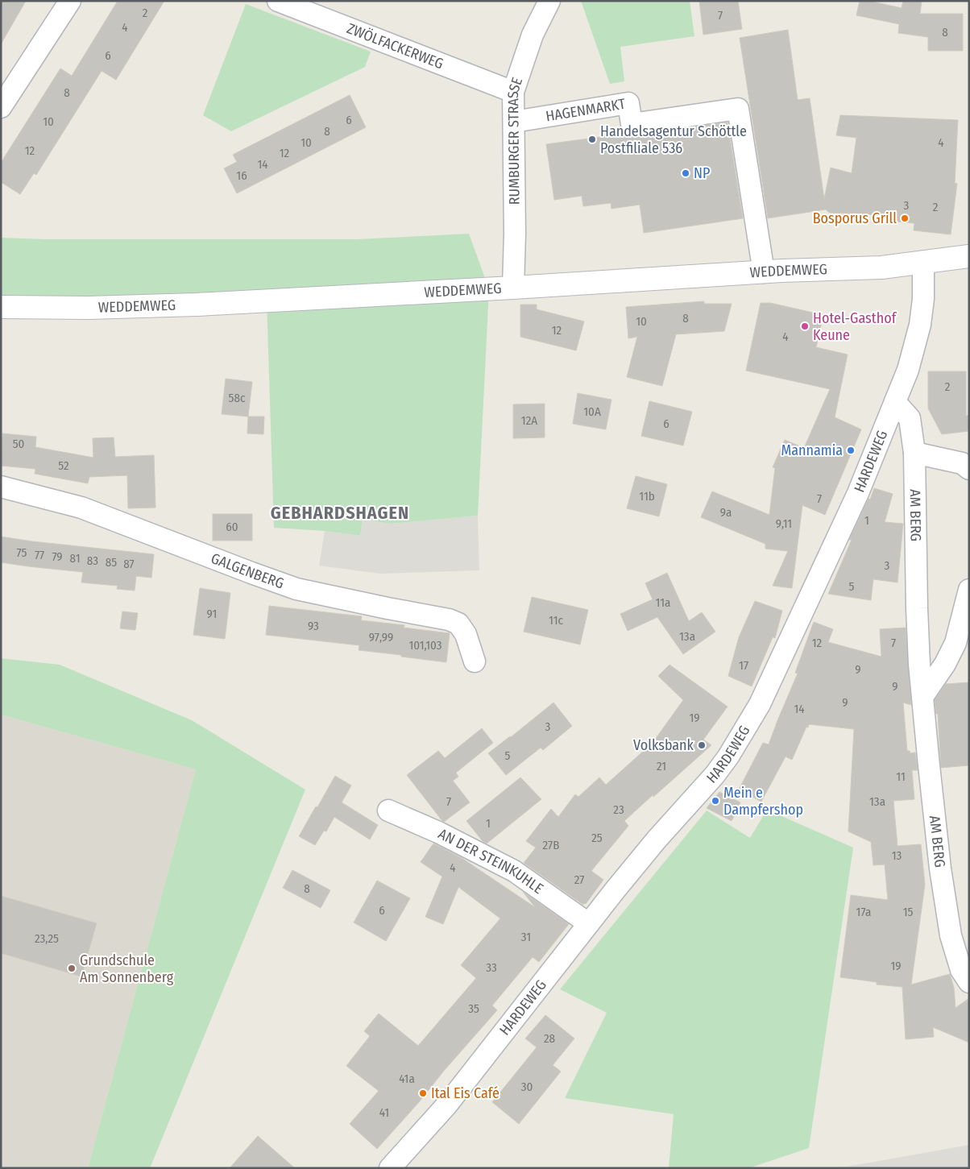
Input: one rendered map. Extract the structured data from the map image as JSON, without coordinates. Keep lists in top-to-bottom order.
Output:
{
  "streets": {
    "main road": ["WEDDEMWEG"],
    "street": [
      "ZWÖLFACKERWEG",
      "HAGENMARKT",
      "RUMBURGER STRASSE",
      "HARDEWEG",
      "AM BERG",
      "GALGENBERG",
      "AN DER STEINKUHLE"
    ]
  },
  "crossings": [
    ["ZWÖLFACKERWEG", "RUMBURGER STRASSE"],
    ["HAGENMARKT", "RUMBURGER STRASSE"],
    ["HAGENMARKT", "WEDDEMWEG"],
    ["RUMBURGER STRASSE", "WEDDEMWEG"],
    ["WEDDEMWEG", "HARDEWEG"],
    ["HARDEWEG", "AM BERG"],
    ["HARDEWEG", "AN DER STEINKUHLE"]
  ],
  "districts": ["GEBHARDSHAGEN"],
  "places": [
    "Handelsagentur Schöttle Postfiliale 536",
    "NP",
    "Bosporus Grill",
    "Hotel-Gasthof Keune",
    "Mannamia",
    "Volksbank",
    "Mein e Dampfershop",
    "Grundschule Am Sonnenberg",
    "Ital Eis Café"
  ],
  "house_numbers": [
    "2",
    "7",
    "4",
    "8",
    "6",
    "8",
    "6",
    "10",
    "8",
    "10",
    "4",
    "12",
    "12",
    "14",
    "16",
    "3",
    "2",
    "8",
    "10",
    "12",
    "4",
    "2",
    "58c",
    "10A",
    "12A",
    "6",
    "50",
    "52",
    "11b",
    "7",
    "9a",
    "1",
    "9,11",
    "60",
    "75",
    "77",
    "79",
    "81",
    "83",
    "85",
    "87",
    "3",
    "5",
    "11a",
    "91",
    "11c",
    "93",
    "13a",
    "97,99",
    "12",
    "7",
    "101,103",
    "17",
    "9",
    "9",
    "9",
    "14",
    "19",
    "3",
    "5",
    "21",
    "11",
    "7",
    "13a",
    "23",
    "1",
    "25",
    "27B",
    "13",
    "4",
    "27",
    "8",
    "6",
    "17a",
    "15",
    "31",
    "23,25",
    "19",
    "33",
    "35",
    "28",
    "41a",
    "30",
    "41"
  ]
}
